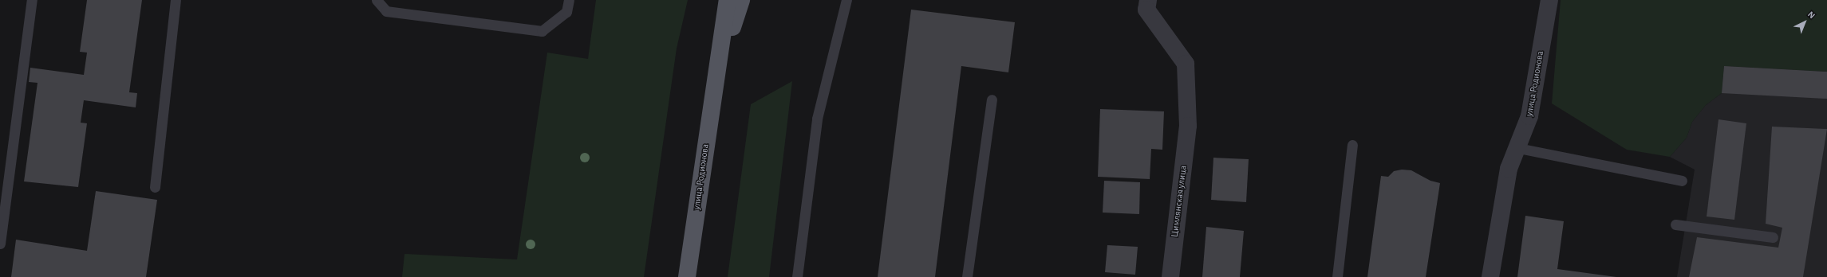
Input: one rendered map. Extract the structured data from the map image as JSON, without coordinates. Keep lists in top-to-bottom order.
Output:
{
  "streets": {
    "main road": ["улица Родионова"],
    "street": ["Цимлянская улица"]
  },
  "north": "top right"
}
